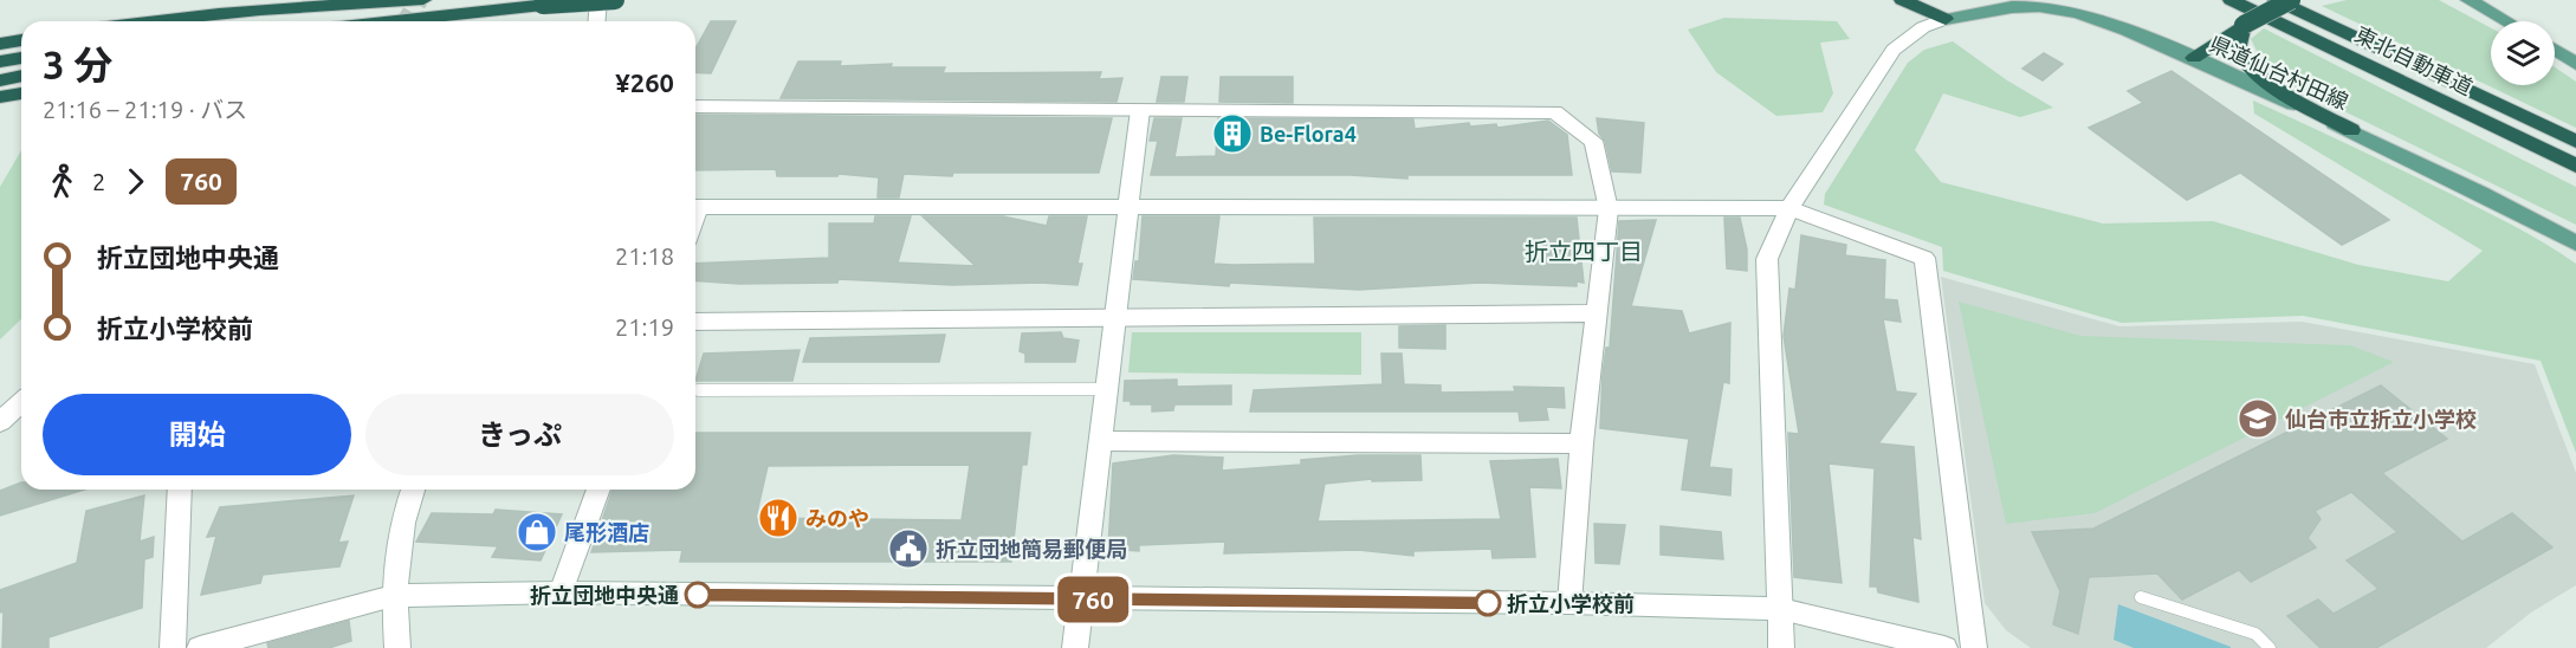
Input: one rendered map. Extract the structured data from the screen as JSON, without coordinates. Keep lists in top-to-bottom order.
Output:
{
  "streets": {
    "highway": ["東北自動車道"],
    "main road": ["県道仙台村田線"]
  },
  "districts": ["折立四丁目"],
  "places": {
    "building": ["Be-Flora4"],
    "school or university": ["仙台市立折立小学校"],
    "restaurant": ["みのや"],
    "shop": ["尾形酒店"],
    "public building": ["折立団地簡易郵便局"],
    "other": ["折立団地中央通", "折立小学校前"]
  },
  "lines": ["bus line 760"],
  "page": {
    "on_map": "760",
    "heading": ["3 分", "21:16 – 21:19 · バス", "¥260"],
    "legs": ["2", "760"],
    "list": [
      {
        "name": "折立団地中央通",
        "value": "21:18"
      },
      {
        "name": "折立小学校前",
        "value": "21:19"
      }
    ],
    "buttons": ["開始", "きっぷ"]
  }
}
